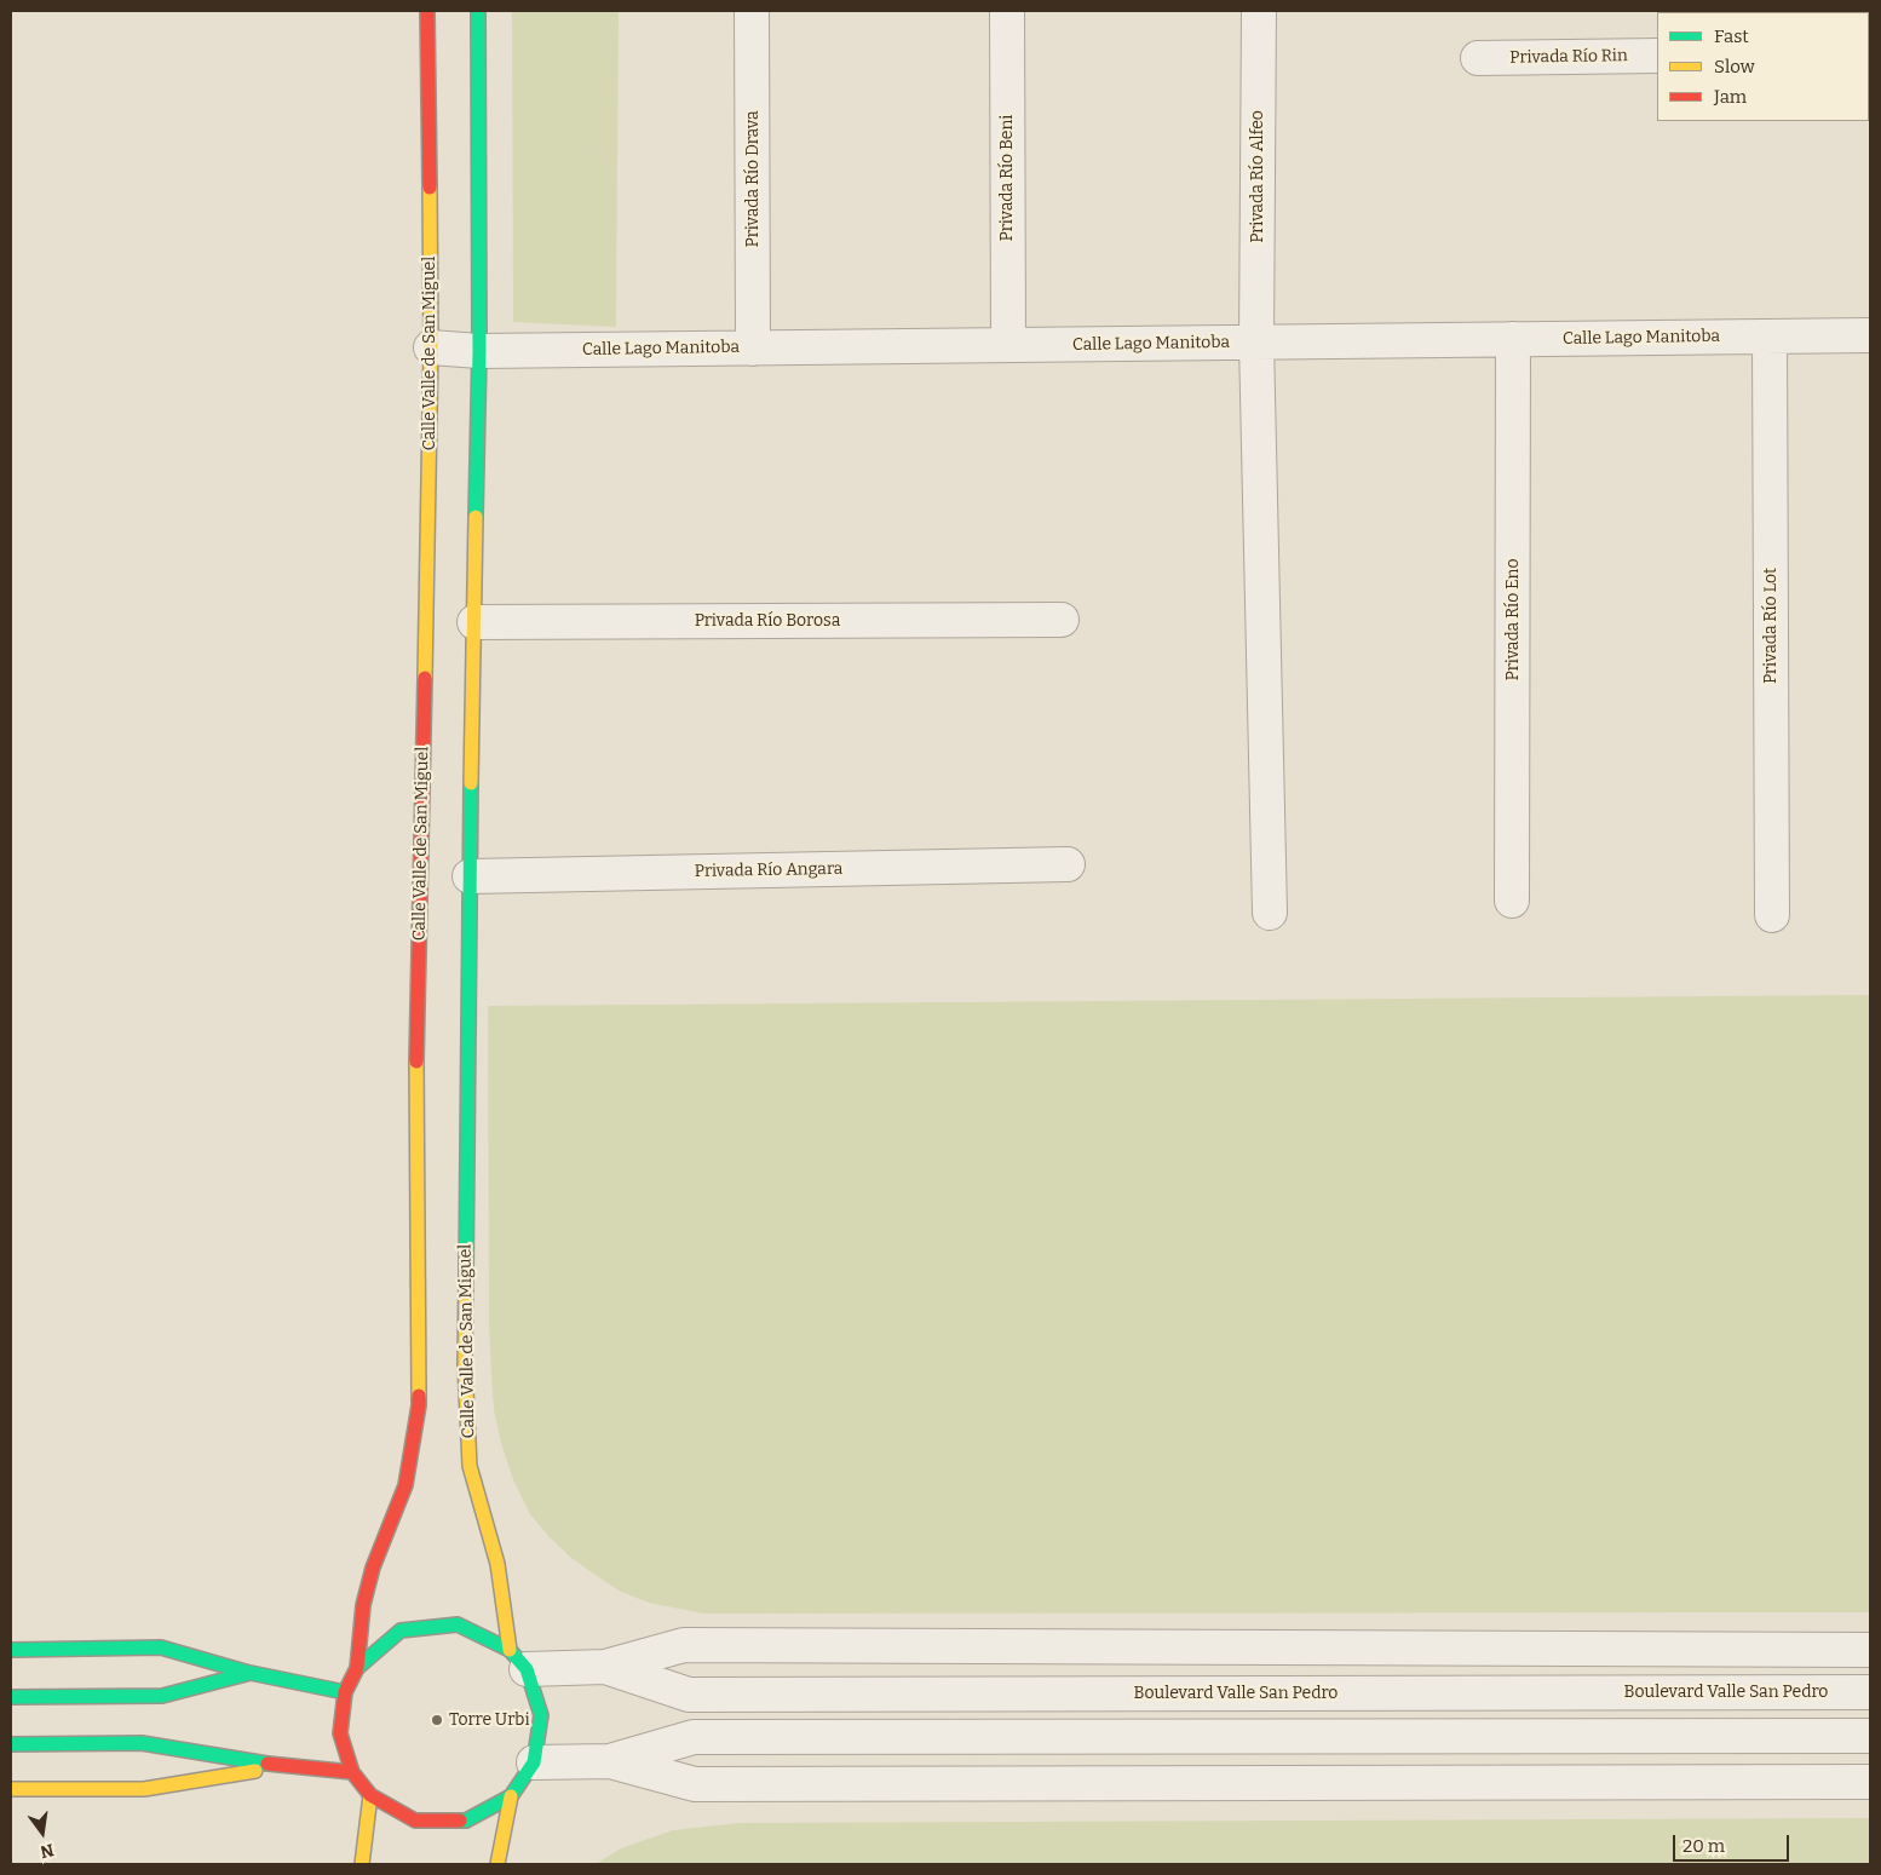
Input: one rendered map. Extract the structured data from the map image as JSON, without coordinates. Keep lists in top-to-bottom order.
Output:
{
  "streets": {
    "street": [
      "Privada Río Rin",
      "Privada Río Alfeo",
      "Privada Río Beni",
      "Privada Río Drava",
      "Calle Lago Manitoba",
      "Calle Valle de San Miguel",
      "Privada Río Eno",
      "Privada Río Borosa",
      "Privada Río Lot",
      "Privada Río Angara",
      "Boulevard Valle San Pedro"
    ]
  },
  "crossings": [
    ["Privada Río Alfeo", "Calle Lago Manitoba"],
    ["Privada Río Beni", "Calle Lago Manitoba"],
    ["Privada Río Drava", "Calle Lago Manitoba"],
    ["Calle Lago Manitoba", "Calle Valle de San Miguel"],
    ["Calle Lago Manitoba", "Privada Río Eno"],
    ["Calle Lago Manitoba", "Privada Río Lot"],
    ["Calle Valle de San Miguel", "Privada Río Borosa"],
    ["Calle Valle de San Miguel", "Privada Río Angara"],
    ["Calle Valle de San Miguel", "Boulevard Valle San Pedro"]
  ],
  "places": ["Torre Urbi"],
  "legend": ["Fast", "Slow", "Jam"],
  "scale_bar": "20 m",
  "north": "bottom"
}
